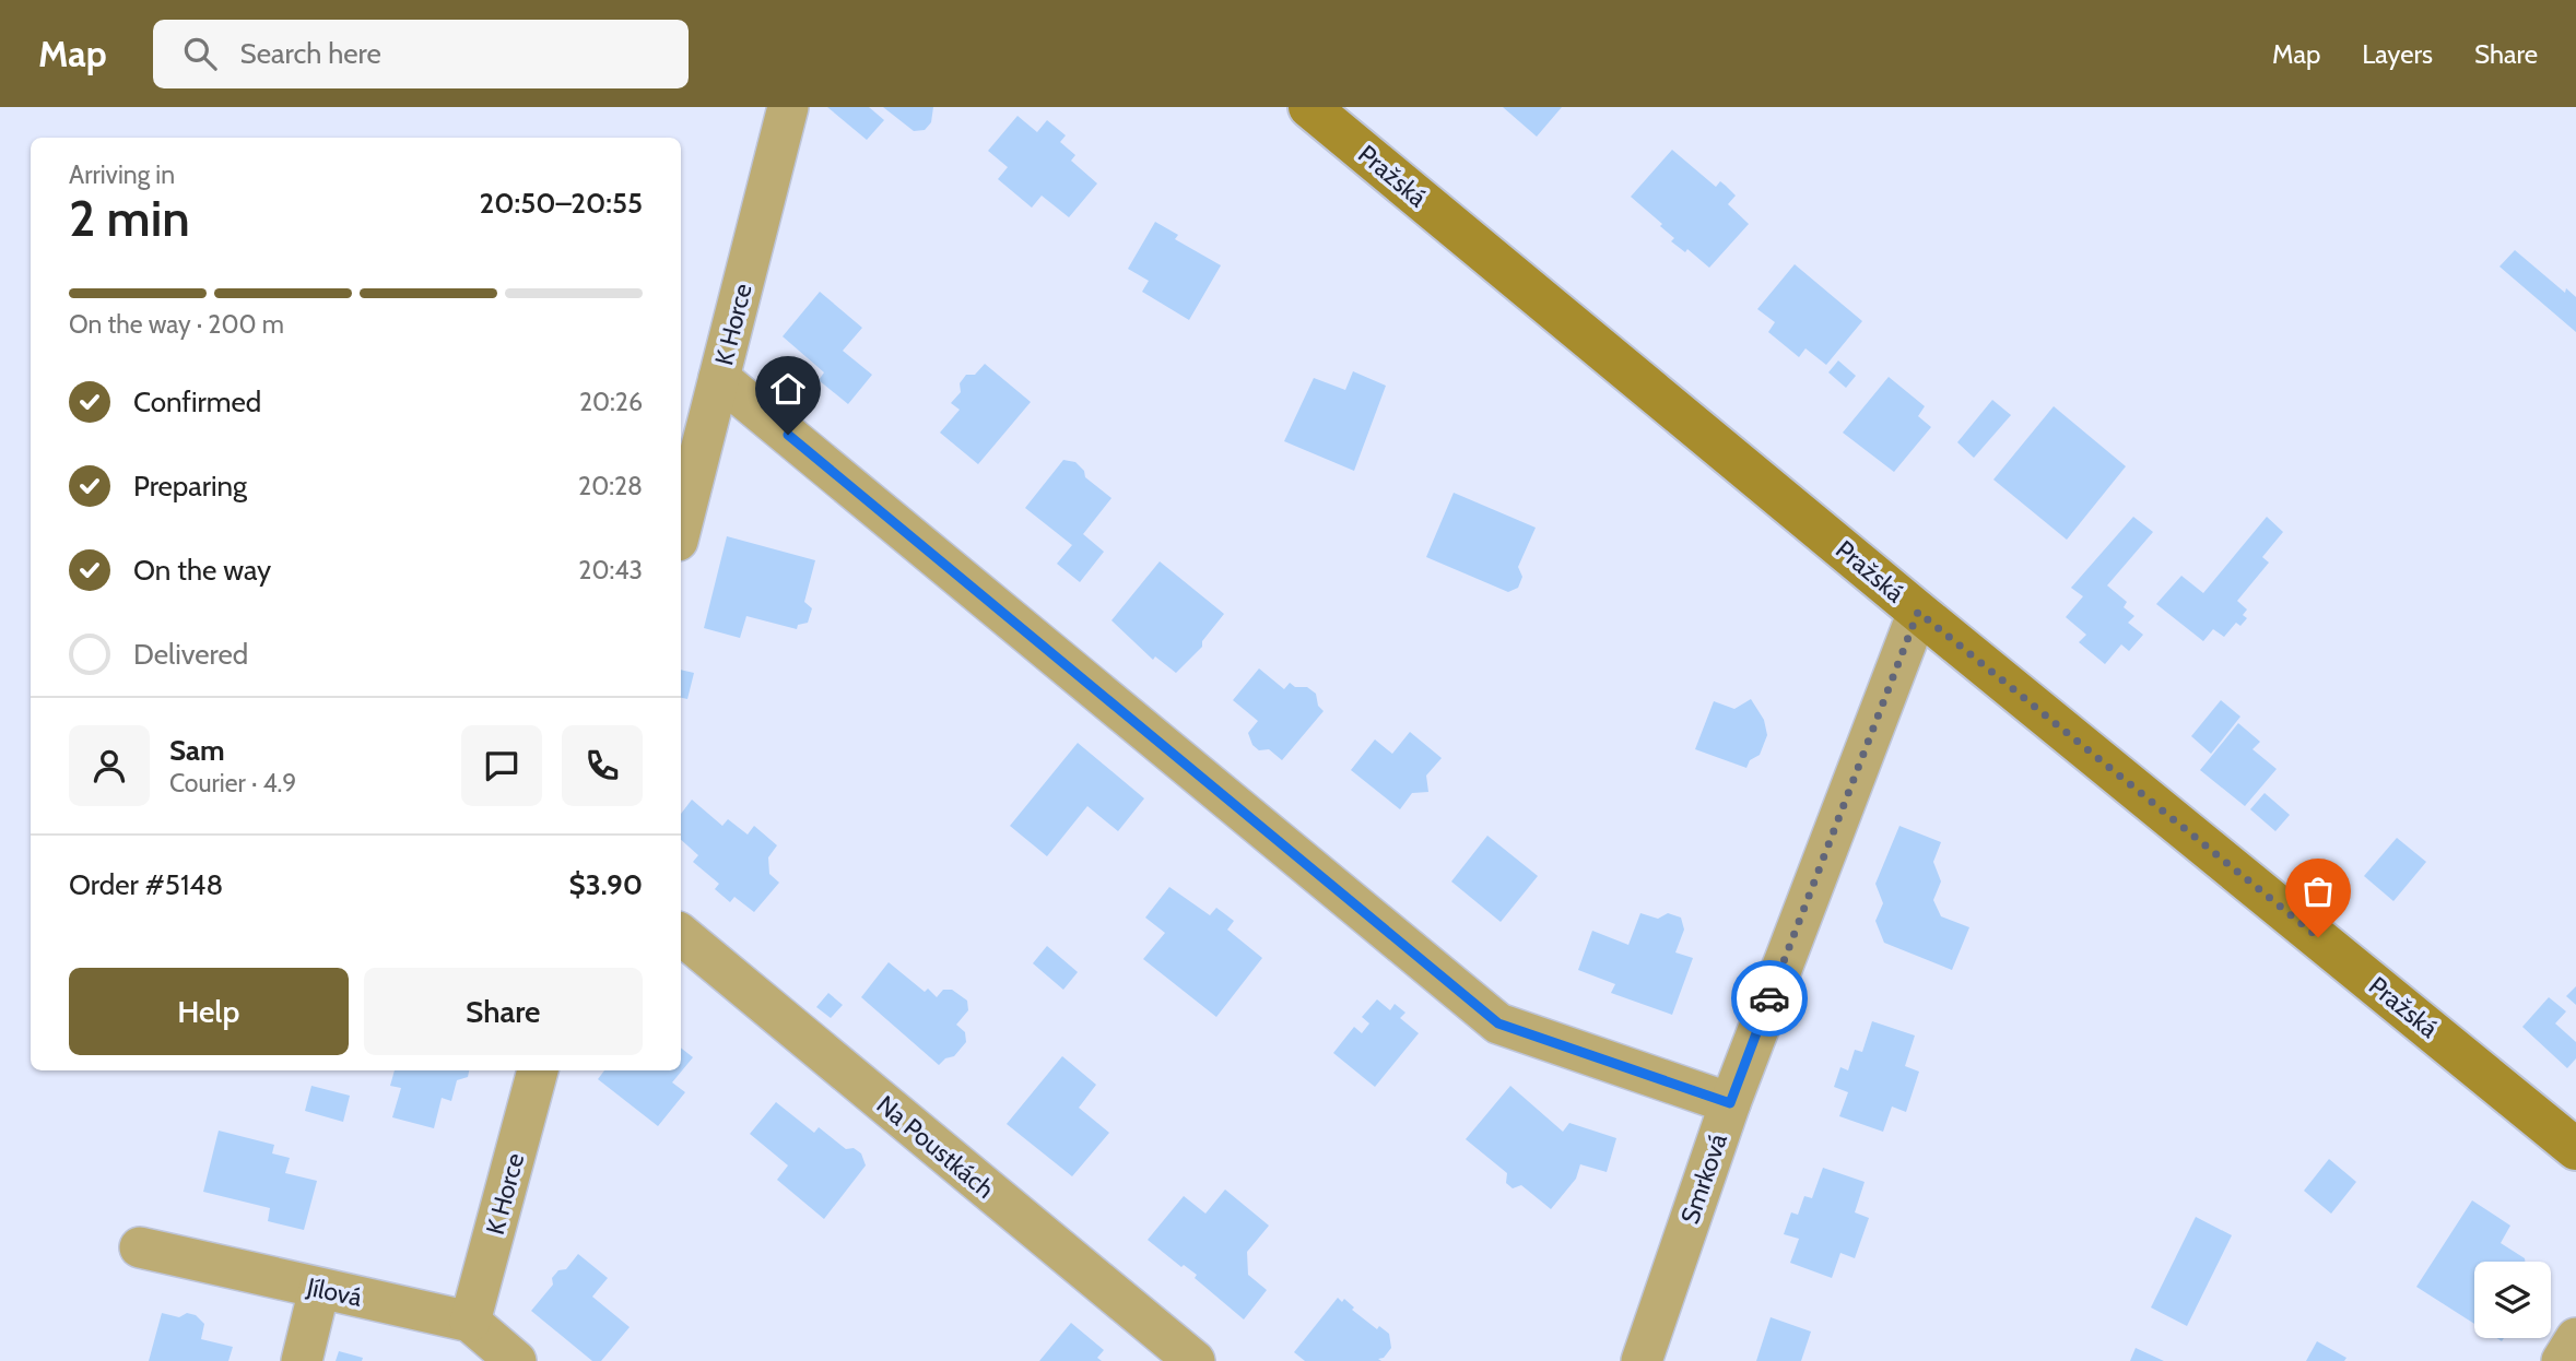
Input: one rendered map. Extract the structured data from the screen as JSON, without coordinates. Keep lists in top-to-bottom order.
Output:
{
  "streets": {
    "main road": ["Pražská"],
    "street": [
      "K Horce",
      "Na Poustkách",
      "Smrková",
      "Jílová"
    ]
  },
  "crossings": [
    ["Pražská", "Smrková"],
    ["K Horce", "Jílová"]
  ],
  "page": {
    "header": "Map",
    "search": "Search here",
    "nav": ["Map", "Layers", "Share"],
    "heading": ["2 min", "Arriving in", "20:50–20:55"],
    "panel": [
      "Sam",
      "Courier · 4.9",
      "Order #5148",
      "$3.90"
    ],
    "bar": "On the way · 200 m",
    "list": [
      ["Confirmed", "20:26"],
      ["Preparing", "20:28"],
      ["On the way", "20:43"],
      "Delivered"
    ],
    "buttons": ["Help", "Share"]
  }
}
